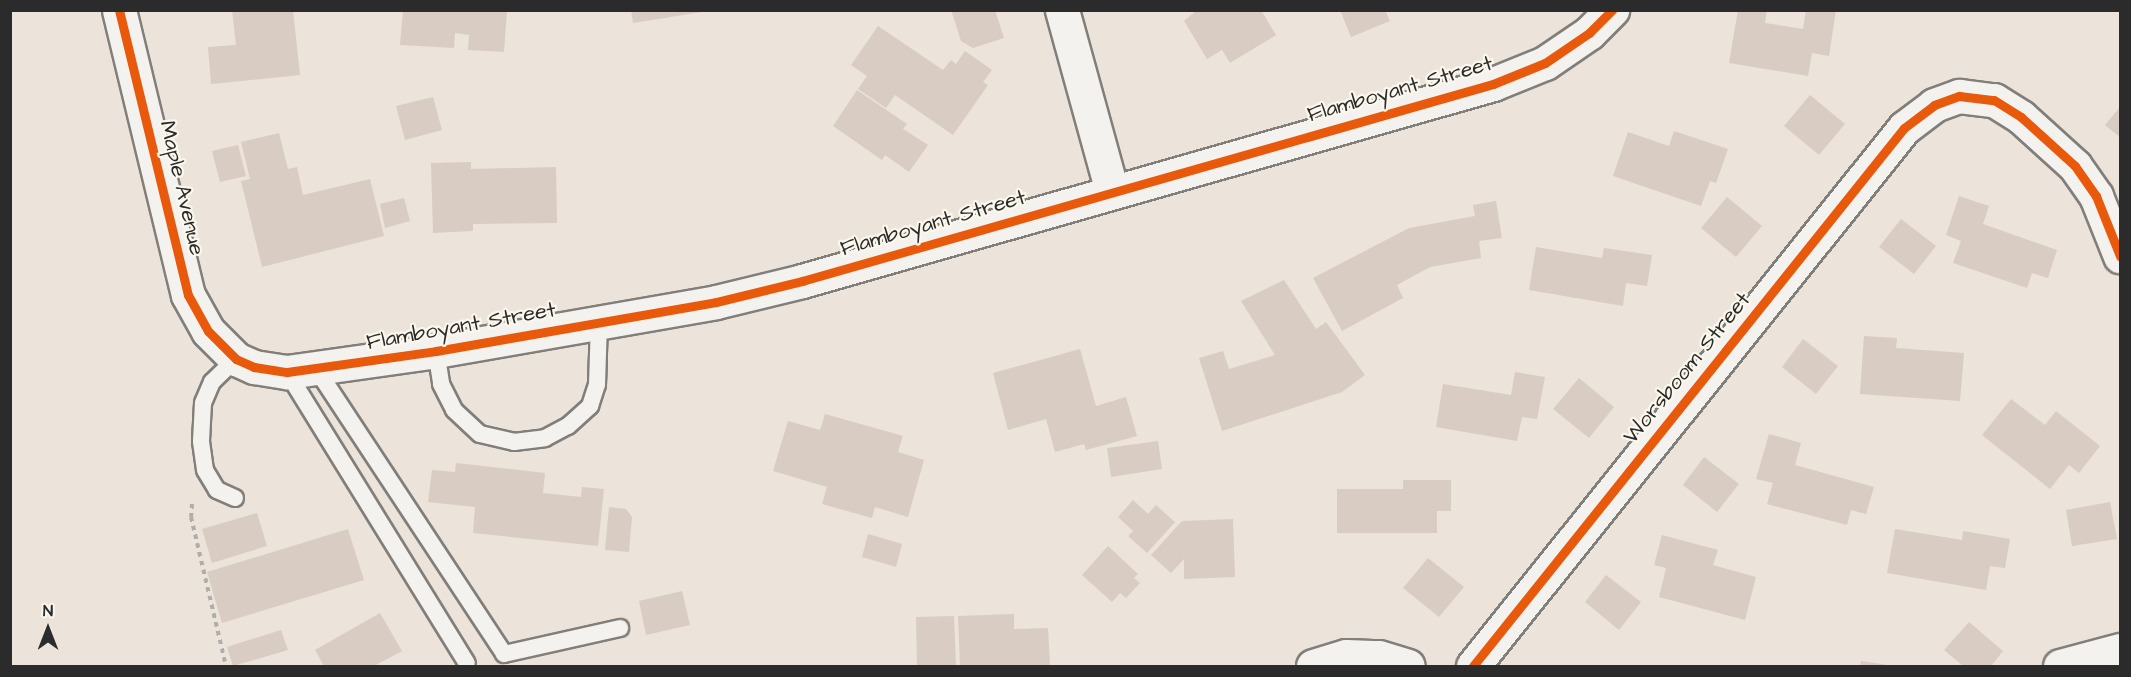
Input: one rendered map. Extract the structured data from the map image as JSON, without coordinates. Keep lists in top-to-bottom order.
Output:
{
  "streets": {
    "street": ["Flamboyant Street", "Maple Avenue", "Worsboom Street"]
  },
  "crossings": [
    ["Flamboyant Street", "Maple Avenue"]
  ],
  "north": "top"
}
